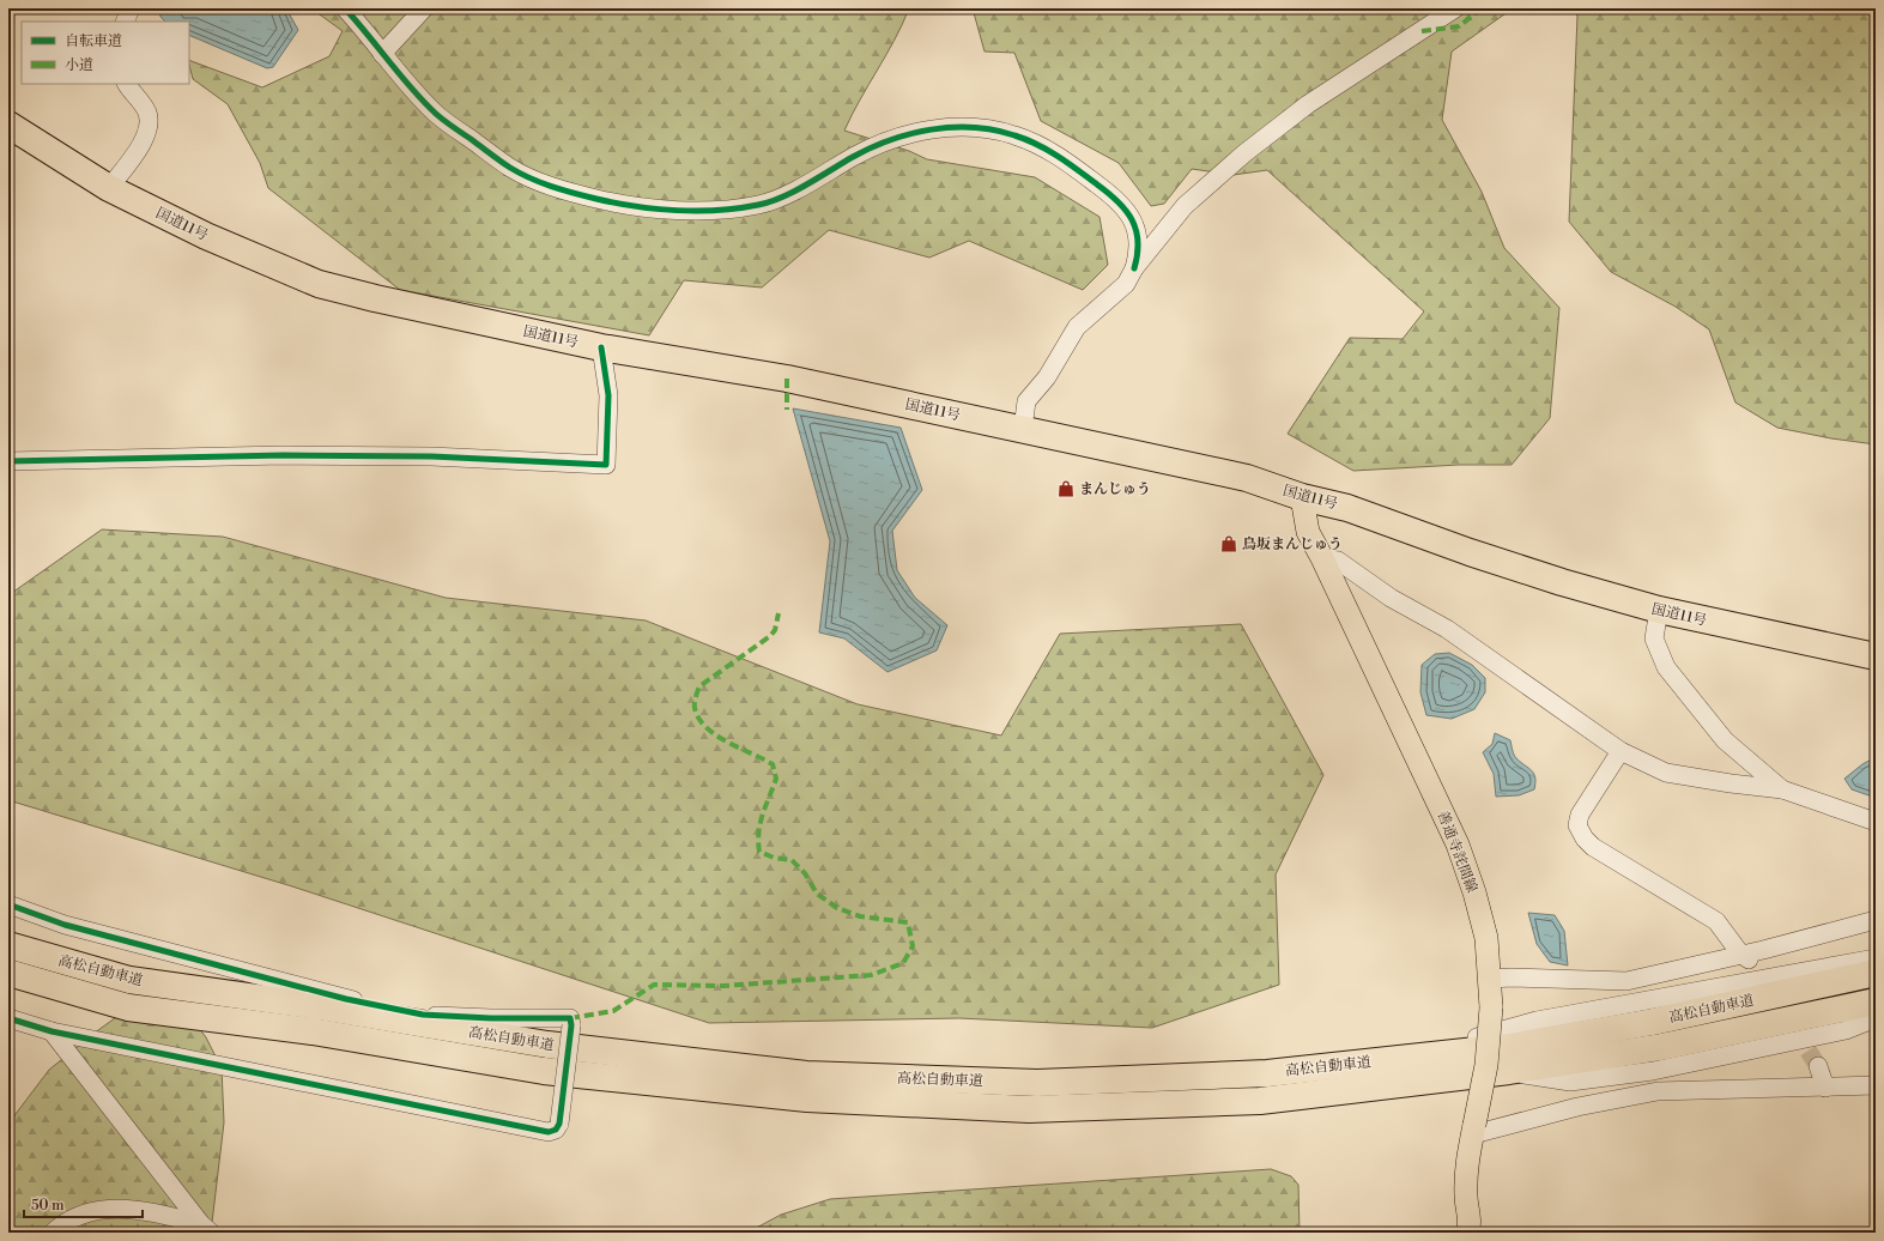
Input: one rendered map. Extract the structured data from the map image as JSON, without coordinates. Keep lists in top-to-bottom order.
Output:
{
  "streets": {
    "highway": ["国道11号", "高松自動車道"],
    "main road": ["善通寺詫間線"]
  },
  "crossings": [
    ["国道11号", "善通寺詫間線"]
  ],
  "places": {
    "shop": ["まんじゅう", "鳥坂まんじゅう"]
  },
  "legend": ["自転車道", "小道"],
  "scale_bar": "50 m"
}
